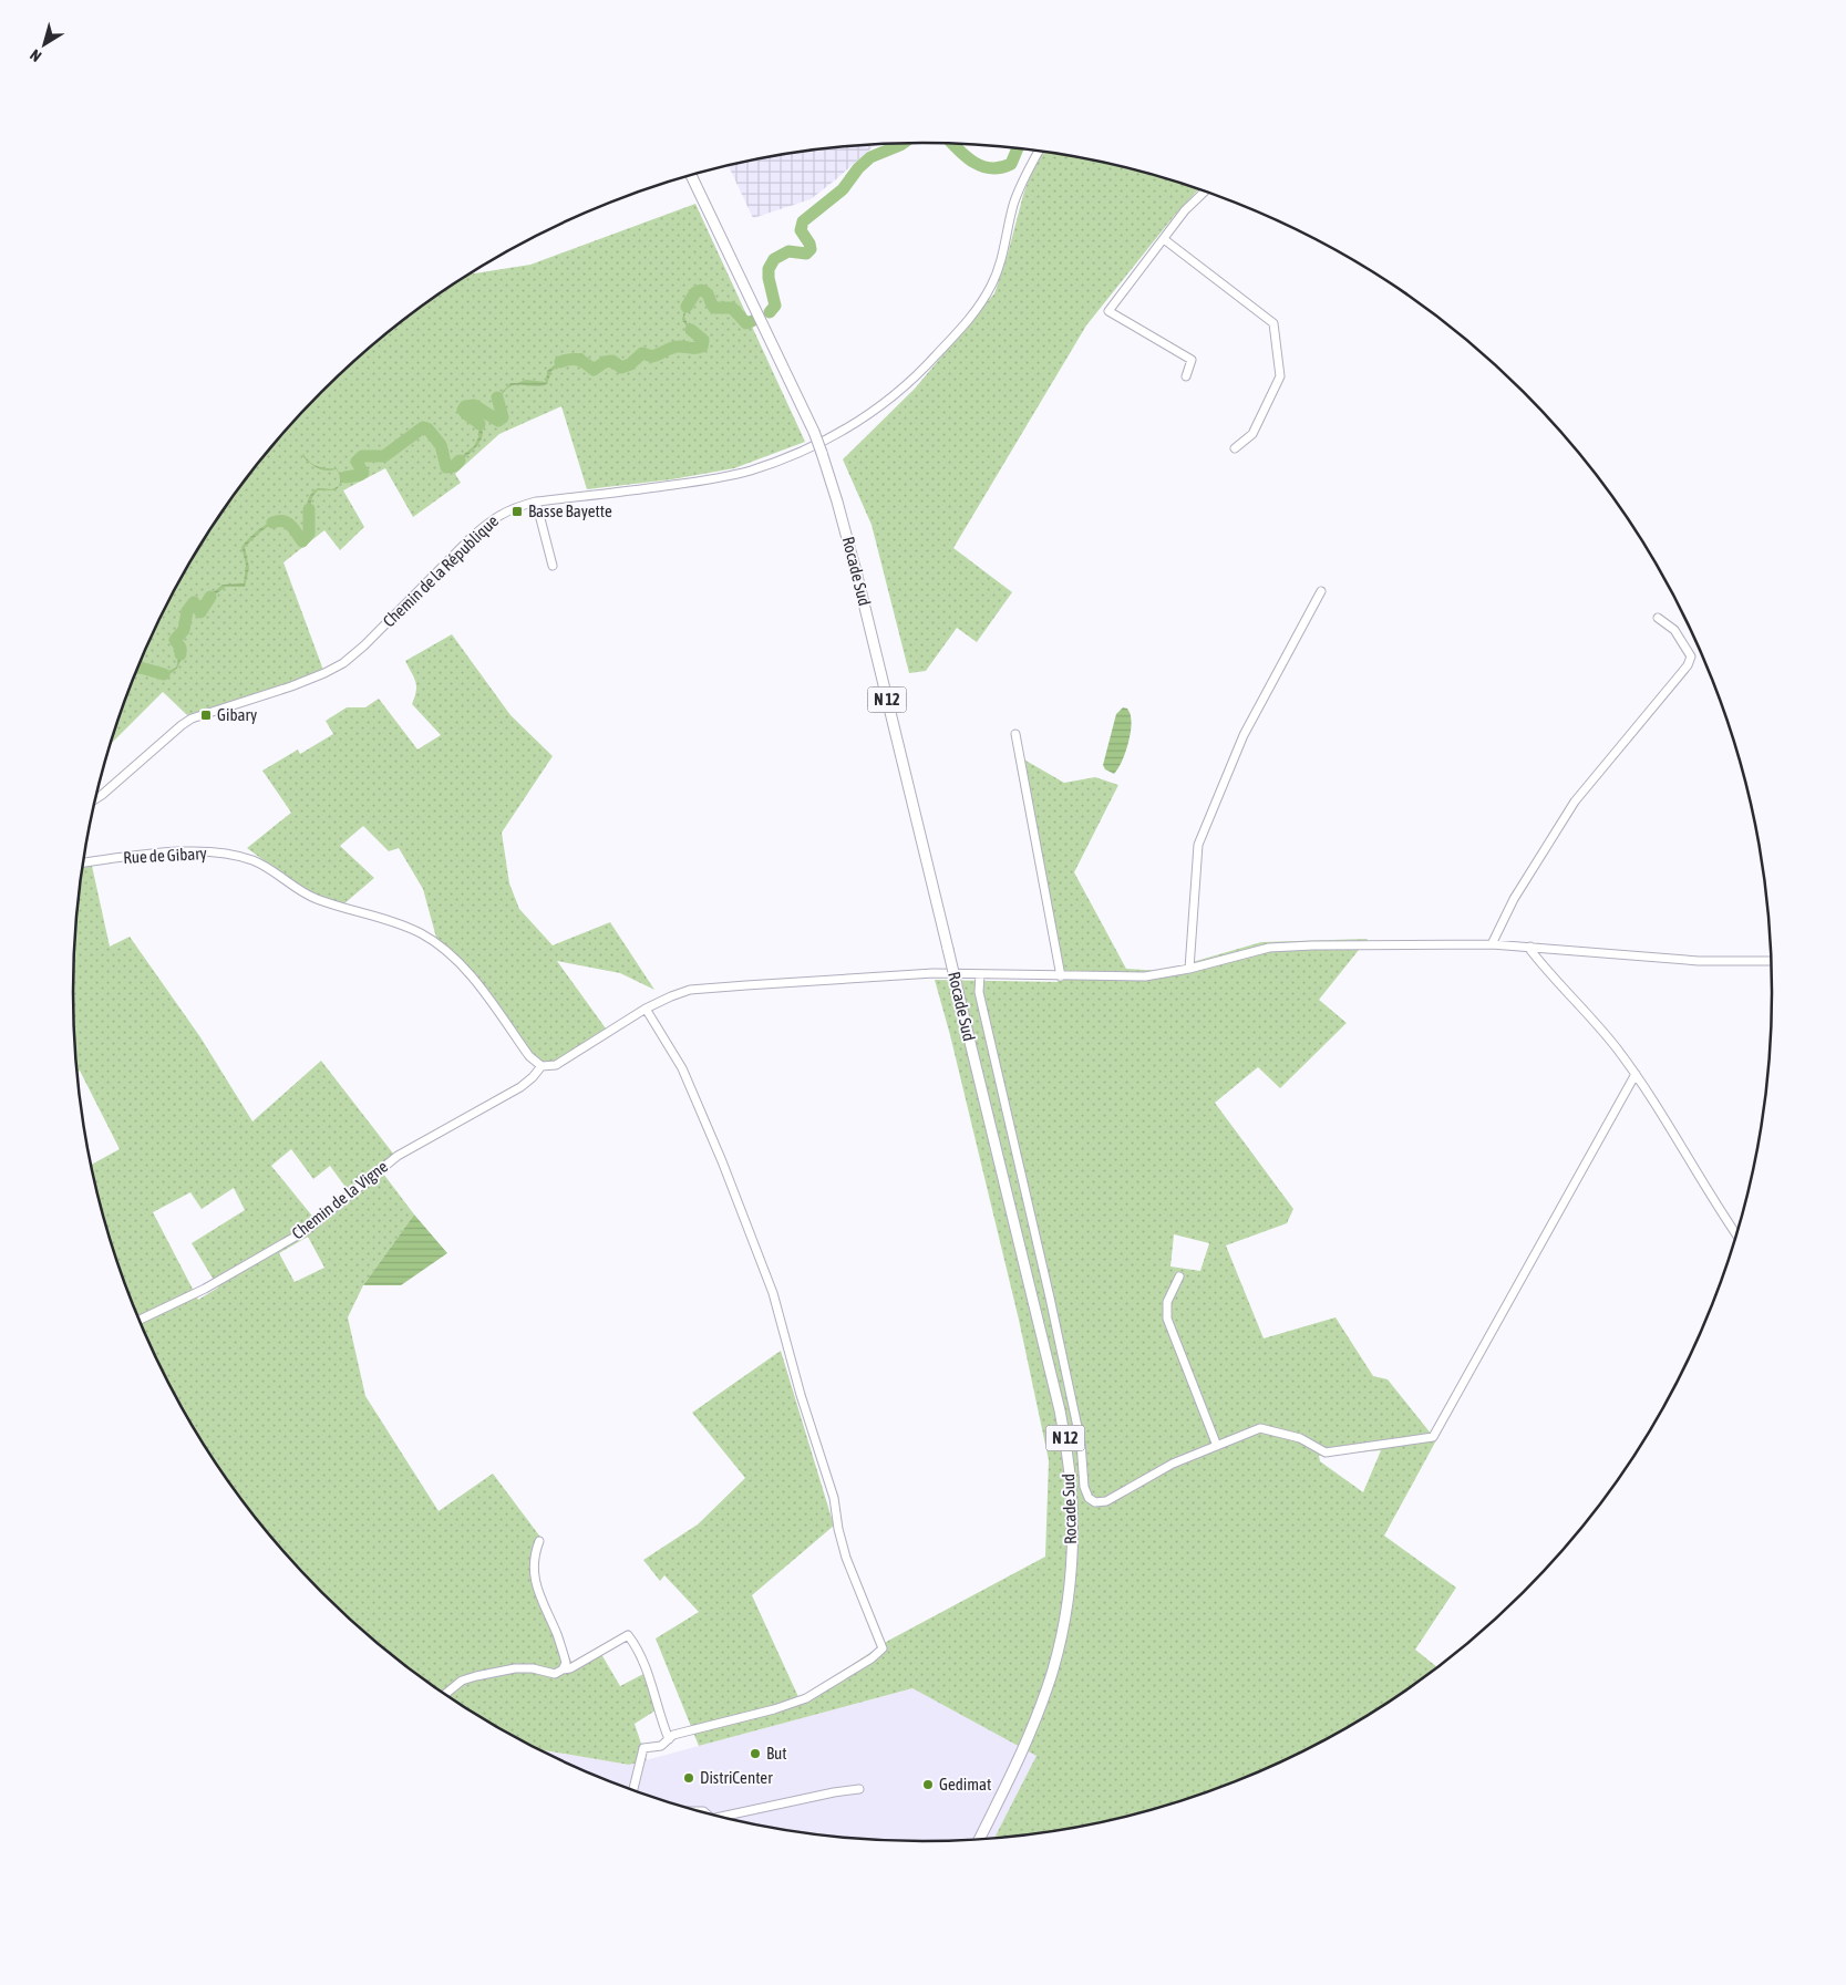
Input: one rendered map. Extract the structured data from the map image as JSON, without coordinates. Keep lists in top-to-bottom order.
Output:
{
  "streets": {
    "main road": ["Rocade Sud", "N 12"],
    "street": ["Chemin de la République", "Rue de Gibary", "Chemin de la Vigne"]
  },
  "crossings": [
    ["Rue de Gibary", "Chemin de la Vigne"]
  ],
  "places": {
    "transit": ["Basse Bayette", "Gibary"],
    "other": ["But", "DistriCenter", "Gedimat"]
  },
  "north": "bottom left"
}
